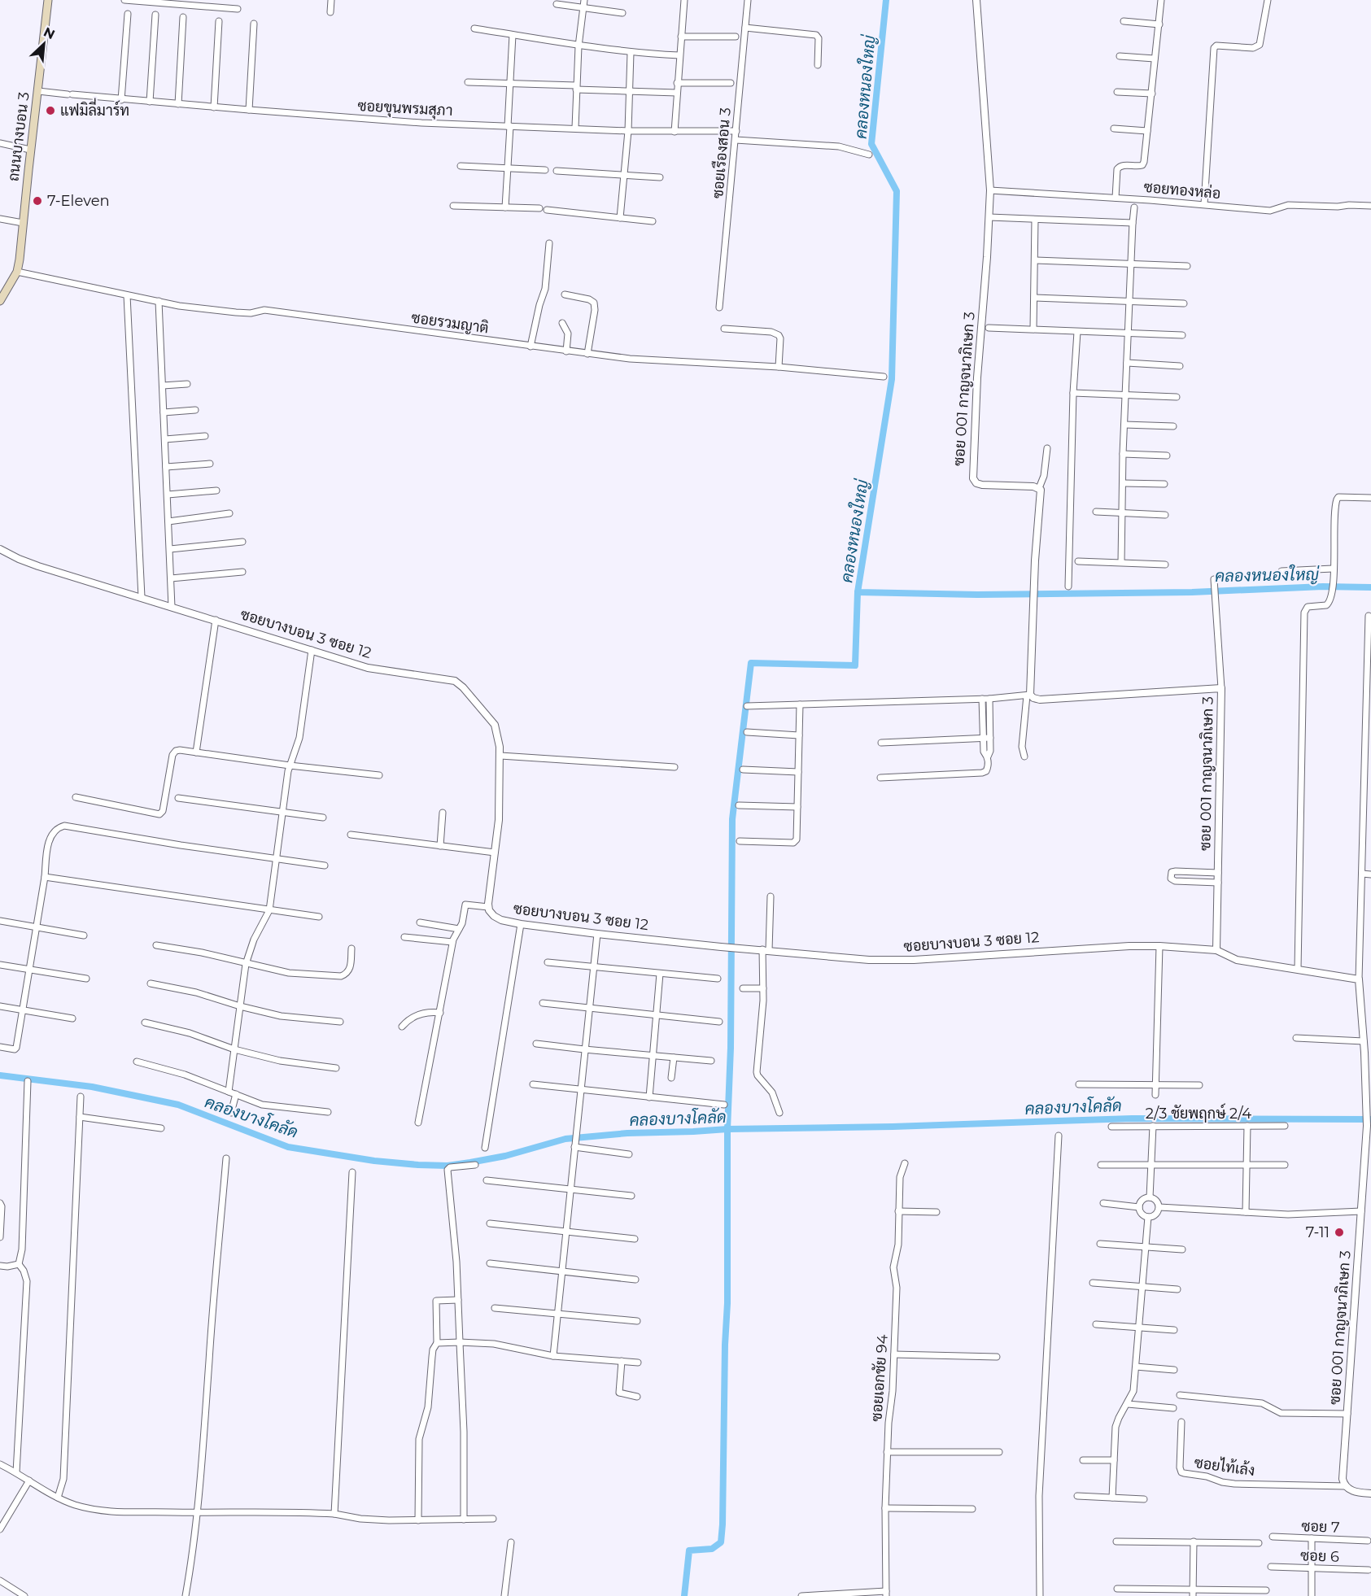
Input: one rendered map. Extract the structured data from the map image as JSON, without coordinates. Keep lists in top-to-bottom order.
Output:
{
  "streets": {
    "main road": ["ถนนบางบอน 3"],
    "street": [
      "ซอยขุนพรมสุภา",
      "ซอยเรืองสอน 3",
      "ซอยทองหล่อ",
      "ซอยรวมญาติ",
      "ซอย 001 กาญจนาภิเษก 3",
      "ซอยบางบอน 3 ซอย 12",
      "2/3 ชัยพฤกษ์ 2/4",
      "ซอยเอกชัย 94",
      "ซอยไท้เล้ง",
      "ซอย 7",
      "ซอย 6"
    ]
  },
  "crossings": [
    ["ซอยขุนพรมสุภา", "ถนนบางบอน 3"],
    ["ซอยขุนพรมสุภา", "ซอยเรืองสอน 3"],
    ["ถนนบางบอน 3", "ซอยรวมญาติ"],
    ["ซอยทองหล่อ", "ซอย 001 กาญจนาภิเษก 3"],
    ["ซอย 001 กาญจนาภิเษก 3", "ซอยบางบอน 3 ซอย 12"],
    ["ซอย 001 กาญจนาภิเษก 3", "ซอยไท้เล้ง"]
  ],
  "water": ["คลองหนองใหญ่", "คลองบางโคลัด"],
  "places": ["แฟมิลี่มาร์ท", "7-Eleven", "7-11"],
  "north": "top right"
}
